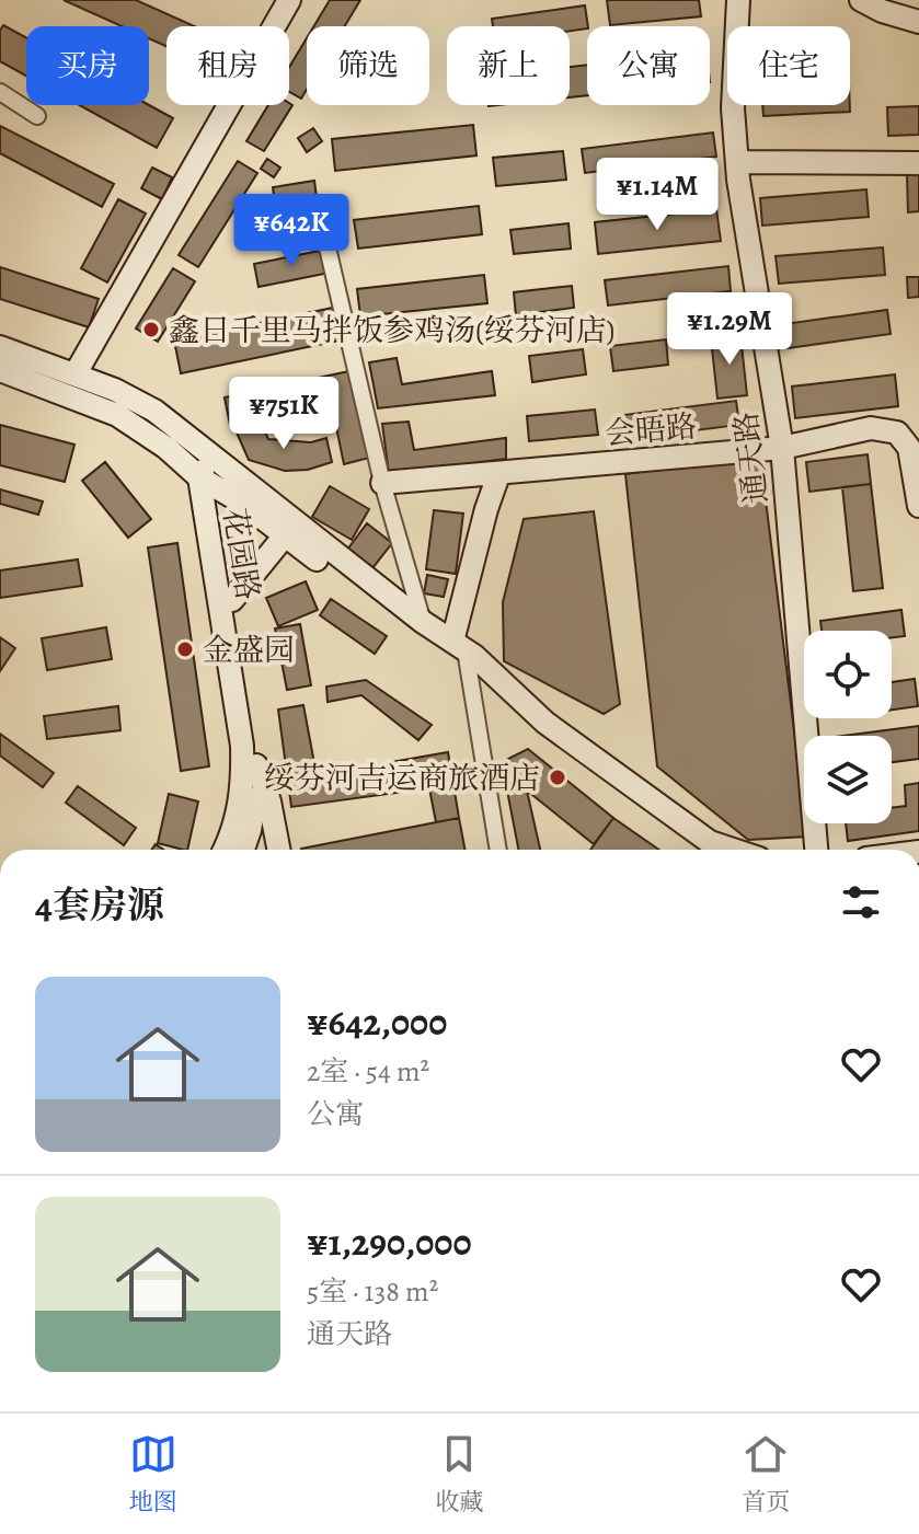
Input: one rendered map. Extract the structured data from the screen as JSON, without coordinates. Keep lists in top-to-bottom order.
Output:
{
  "streets": {
    "main road": ["会晤路", "通天路", "花园路"]
  },
  "crossings": [
    ["会晤路", "通天路"]
  ],
  "places": ["鑫日千里马拌饭参鸡汤(绥芬河店)", "金盛园", "绥芬河吉运商旅酒店"],
  "page": {
    "chip": [
      "买房",
      "租房",
      "筛选",
      "新上",
      "公寓",
      "住宅"
    ],
    "price": [
      "¥1.14M",
      "¥642K",
      "¥1.29M",
      "¥751K"
    ],
    "heading": "4套房源",
    "list": [
      {
        "name": "¥642,000",
        "note": "2室 · 54 m² · 公寓"
      },
      {
        "name": "¥1,290,000",
        "note": "5室 · 138 m² · 通天路"
      }
    ],
    "tabs": ["地图", "收藏", "首页"]
  }
}
